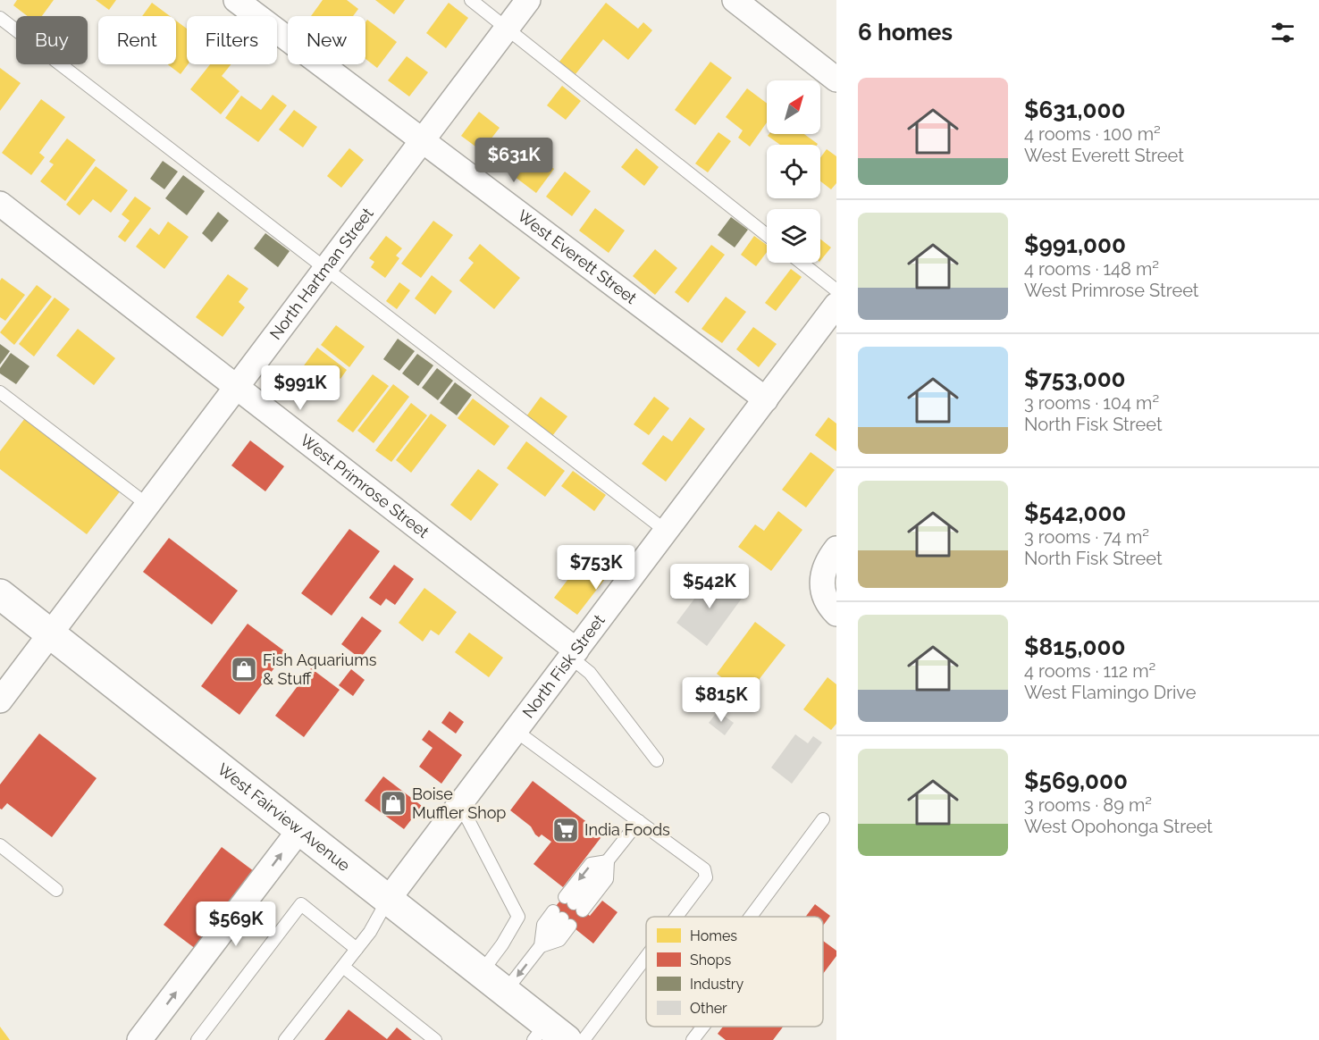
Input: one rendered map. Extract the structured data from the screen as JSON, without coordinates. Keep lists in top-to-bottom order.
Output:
{
  "streets": {
    "main road": ["West Fairview Avenue"],
    "street": [
      "West Everett Street",
      "North Hartman Street",
      "West Primrose Street",
      "North Fisk Street"
    ]
  },
  "crossings": [
    ["West Everett Street", "North Hartman Street"],
    ["West Everett Street", "North Fisk Street"],
    ["North Hartman Street", "West Primrose Street"],
    ["North Hartman Street", "West Fairview Avenue"],
    ["West Primrose Street", "North Fisk Street"],
    ["North Fisk Street", "West Fairview Avenue"]
  ],
  "places": {
    "shop": ["Fish Aquariums & Stuff", "Boise Muffler Shop"],
    "supermarket": ["India Foods"]
  },
  "legend": [
    "Homes",
    "Shops",
    "Industry",
    "Other"
  ],
  "north": "top right",
  "page": {
    "heading": "6 homes",
    "chip": [
      "Buy",
      "Rent",
      "Filters",
      "New"
    ],
    "list": [
      {
        "name": "$631,000",
        "note": "4 rooms · 100 m² · West Everett Street"
      },
      {
        "name": "$991,000",
        "note": "4 rooms · 148 m² · West Primrose Street"
      },
      {
        "name": "$753,000",
        "note": "3 rooms · 104 m² · North Fisk Street"
      },
      {
        "name": "$542,000",
        "note": "3 rooms · 74 m² · North Fisk Street"
      },
      {
        "name": "$815,000",
        "note": "4 rooms · 112 m² · West Flamingo Drive"
      },
      {
        "name": "$569,000",
        "note": "3 rooms · 89 m² · West Opohonga Street"
      }
    ],
    "price": [
      "$631K",
      "$991K",
      "$753K",
      "$542K",
      "$815K",
      "$569K"
    ]
  }
}
